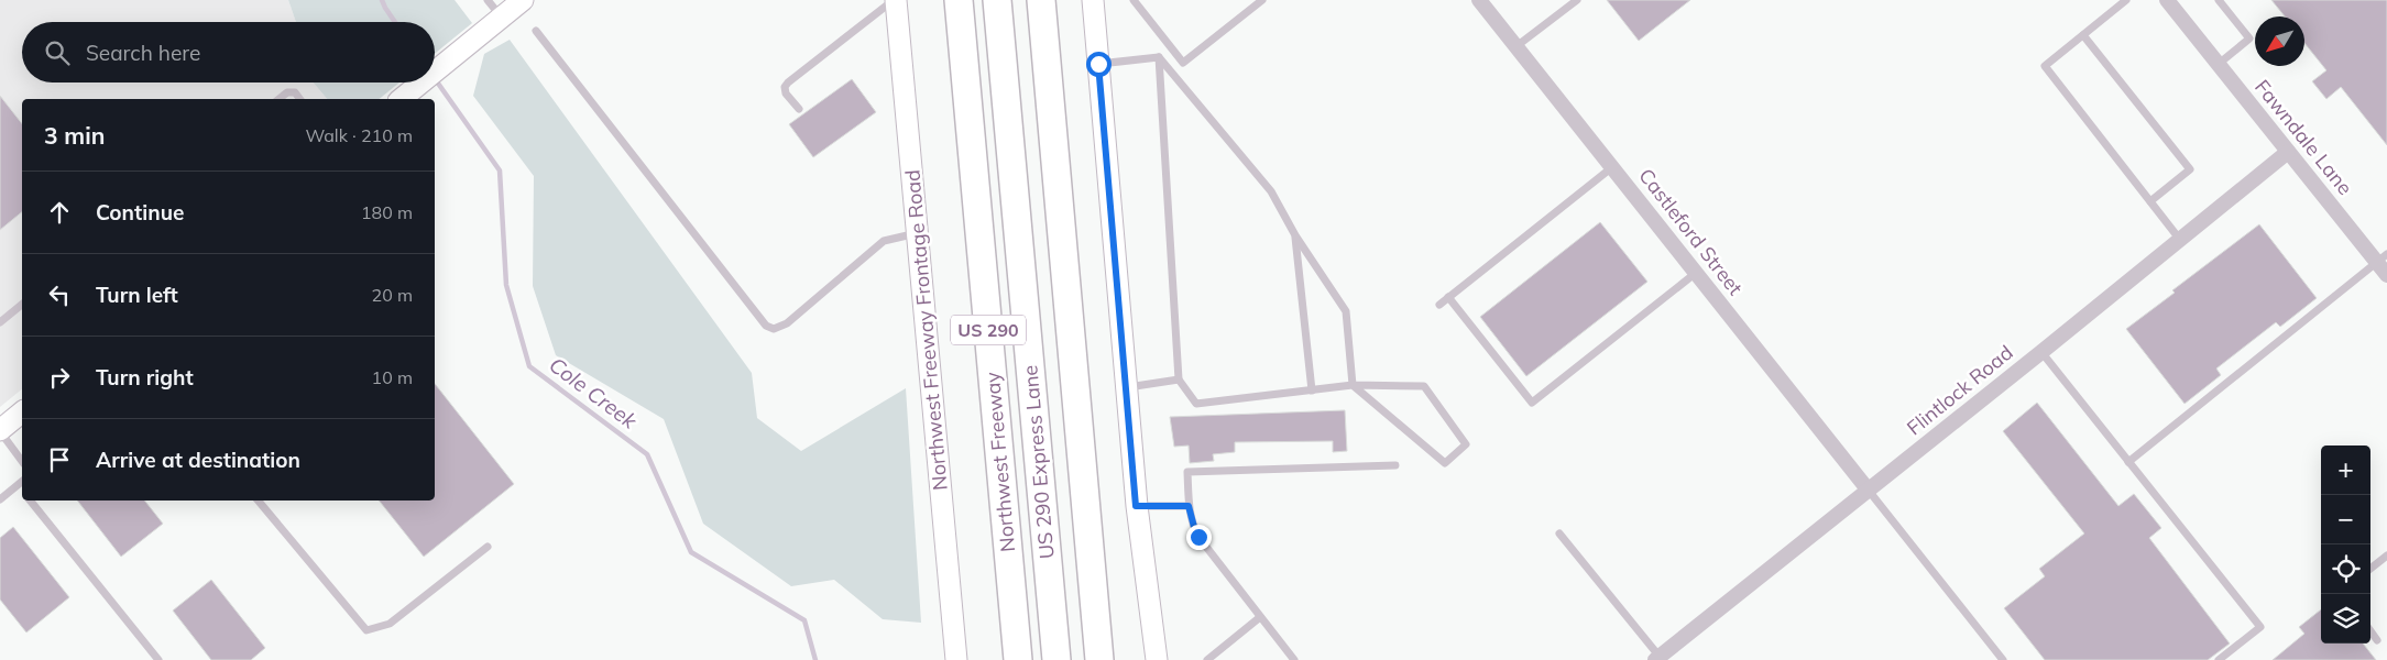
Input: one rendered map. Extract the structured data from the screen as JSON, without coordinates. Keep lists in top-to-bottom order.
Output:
{
  "streets": {
    "highway": ["US 290", "Northwest Freeway", "US 290 Express Lane"],
    "main road": ["Northwest Freeway Frontage Road"],
    "street": ["Fawndale Lane", "Castleford Street", "Flintlock Road"]
  },
  "crossings": [
    ["Fawndale Lane", "Flintlock Road"],
    ["Castleford Street", "Flintlock Road"]
  ],
  "water": ["Cole Creek"],
  "north": "bottom left",
  "page": {
    "search": "Search here",
    "heading": ["3 min", "Walk · 210 m"],
    "list": [
      ["Continue", "180 m"],
      ["Turn left", "20 m"],
      ["Turn right", "10 m"],
      "Arrive at destination"
    ],
    "map_buttons": ["+", "−"]
  }
}
